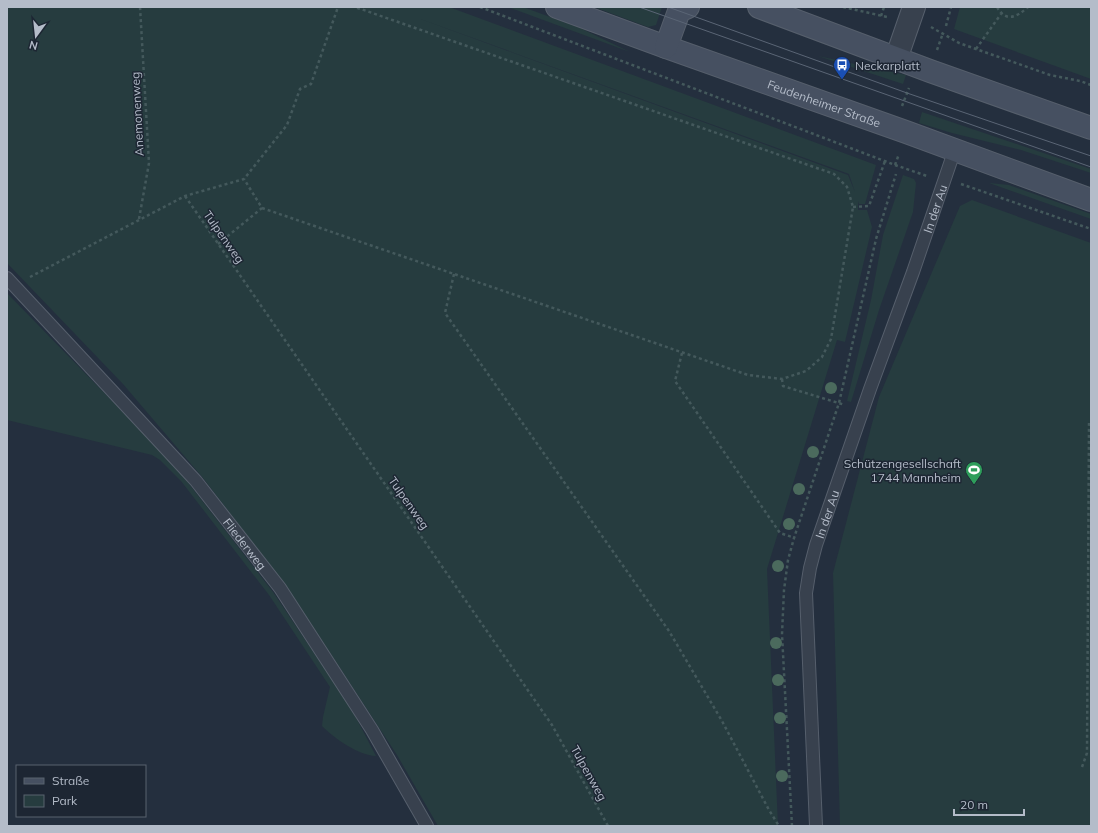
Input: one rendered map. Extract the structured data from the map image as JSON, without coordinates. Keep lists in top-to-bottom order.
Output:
{
  "streets": {
    "main road": ["Feudenheimer Straße"],
    "lane": ["In der Au", "Fliederweg"],
    "path": ["Anemonenweg", "Tulpenweg"]
  },
  "crossings": [
    ["Feudenheimer Straße", "In der Au"]
  ],
  "places": {
    "bus stop": ["Neckarplatt"],
    "sports": ["Schützengesellschaft 1744 Mannheim"]
  },
  "legend": ["Straße", "Park"],
  "scale_bar": "20 m",
  "north": "bottom"
}
